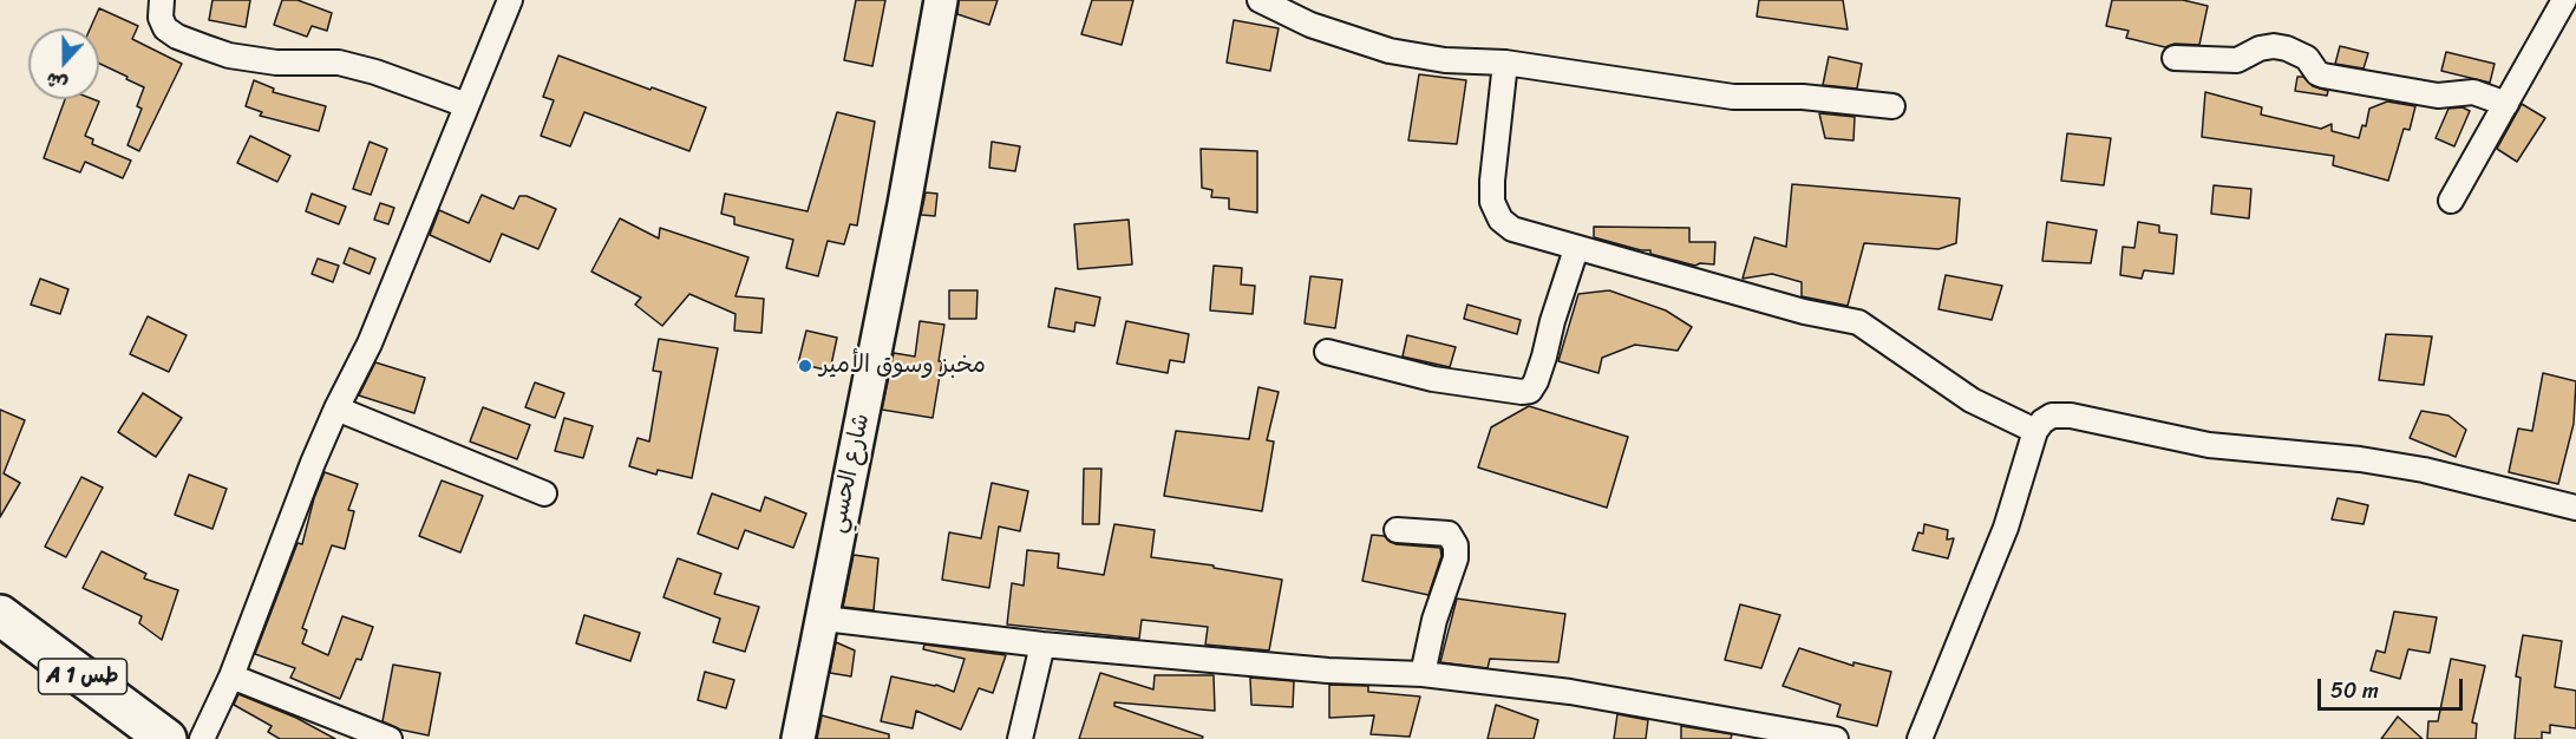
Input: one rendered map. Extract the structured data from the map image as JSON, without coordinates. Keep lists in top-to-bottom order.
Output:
{
  "streets": {
    "highway": ["A 1 طس"],
    "street": ["شارع الحسي"]
  },
  "places": ["مخبز وسوق الأمير"],
  "scale_bar": "50 m",
  "north": "bottom"
}
